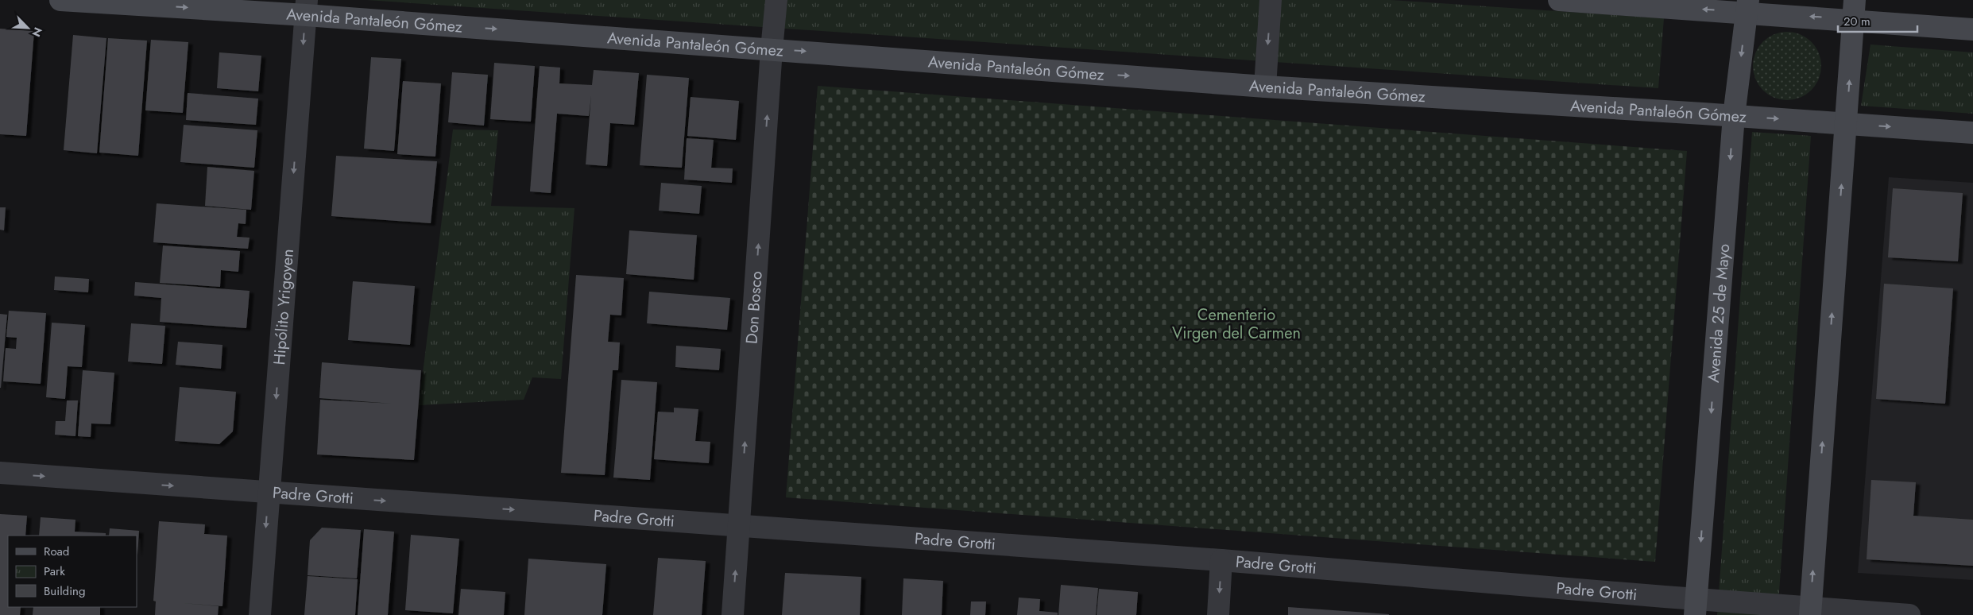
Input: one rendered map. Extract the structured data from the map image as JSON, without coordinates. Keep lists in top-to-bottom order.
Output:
{
  "streets": {
    "main road": ["Avenida Pantaleón Gómez", "Avenida 25 de Mayo"],
    "street": ["Hipólito Yrigoyen", "Don Bosco", "Padre Grotti"]
  },
  "crossings": [
    ["Avenida Pantaleón Gómez", "Hipólito Yrigoyen"],
    ["Avenida Pantaleón Gómez", "Don Bosco"],
    ["Avenida Pantaleón Gómez", "Avenida 25 de Mayo"],
    ["Hipólito Yrigoyen", "Padre Grotti"],
    ["Don Bosco", "Padre Grotti"],
    ["Avenida 25 de Mayo", "Padre Grotti"]
  ],
  "one_way": [
    "Avenida Pantaleón Gómez",
    "Hipólito Yrigoyen",
    "Don Bosco",
    "Padre Grotti"
  ],
  "parks": ["Cementerio Virgen del Carmen"],
  "legend": ["Road", "Park", "Building"],
  "scale_bar": "20 m",
  "north": "bottom right"
}
